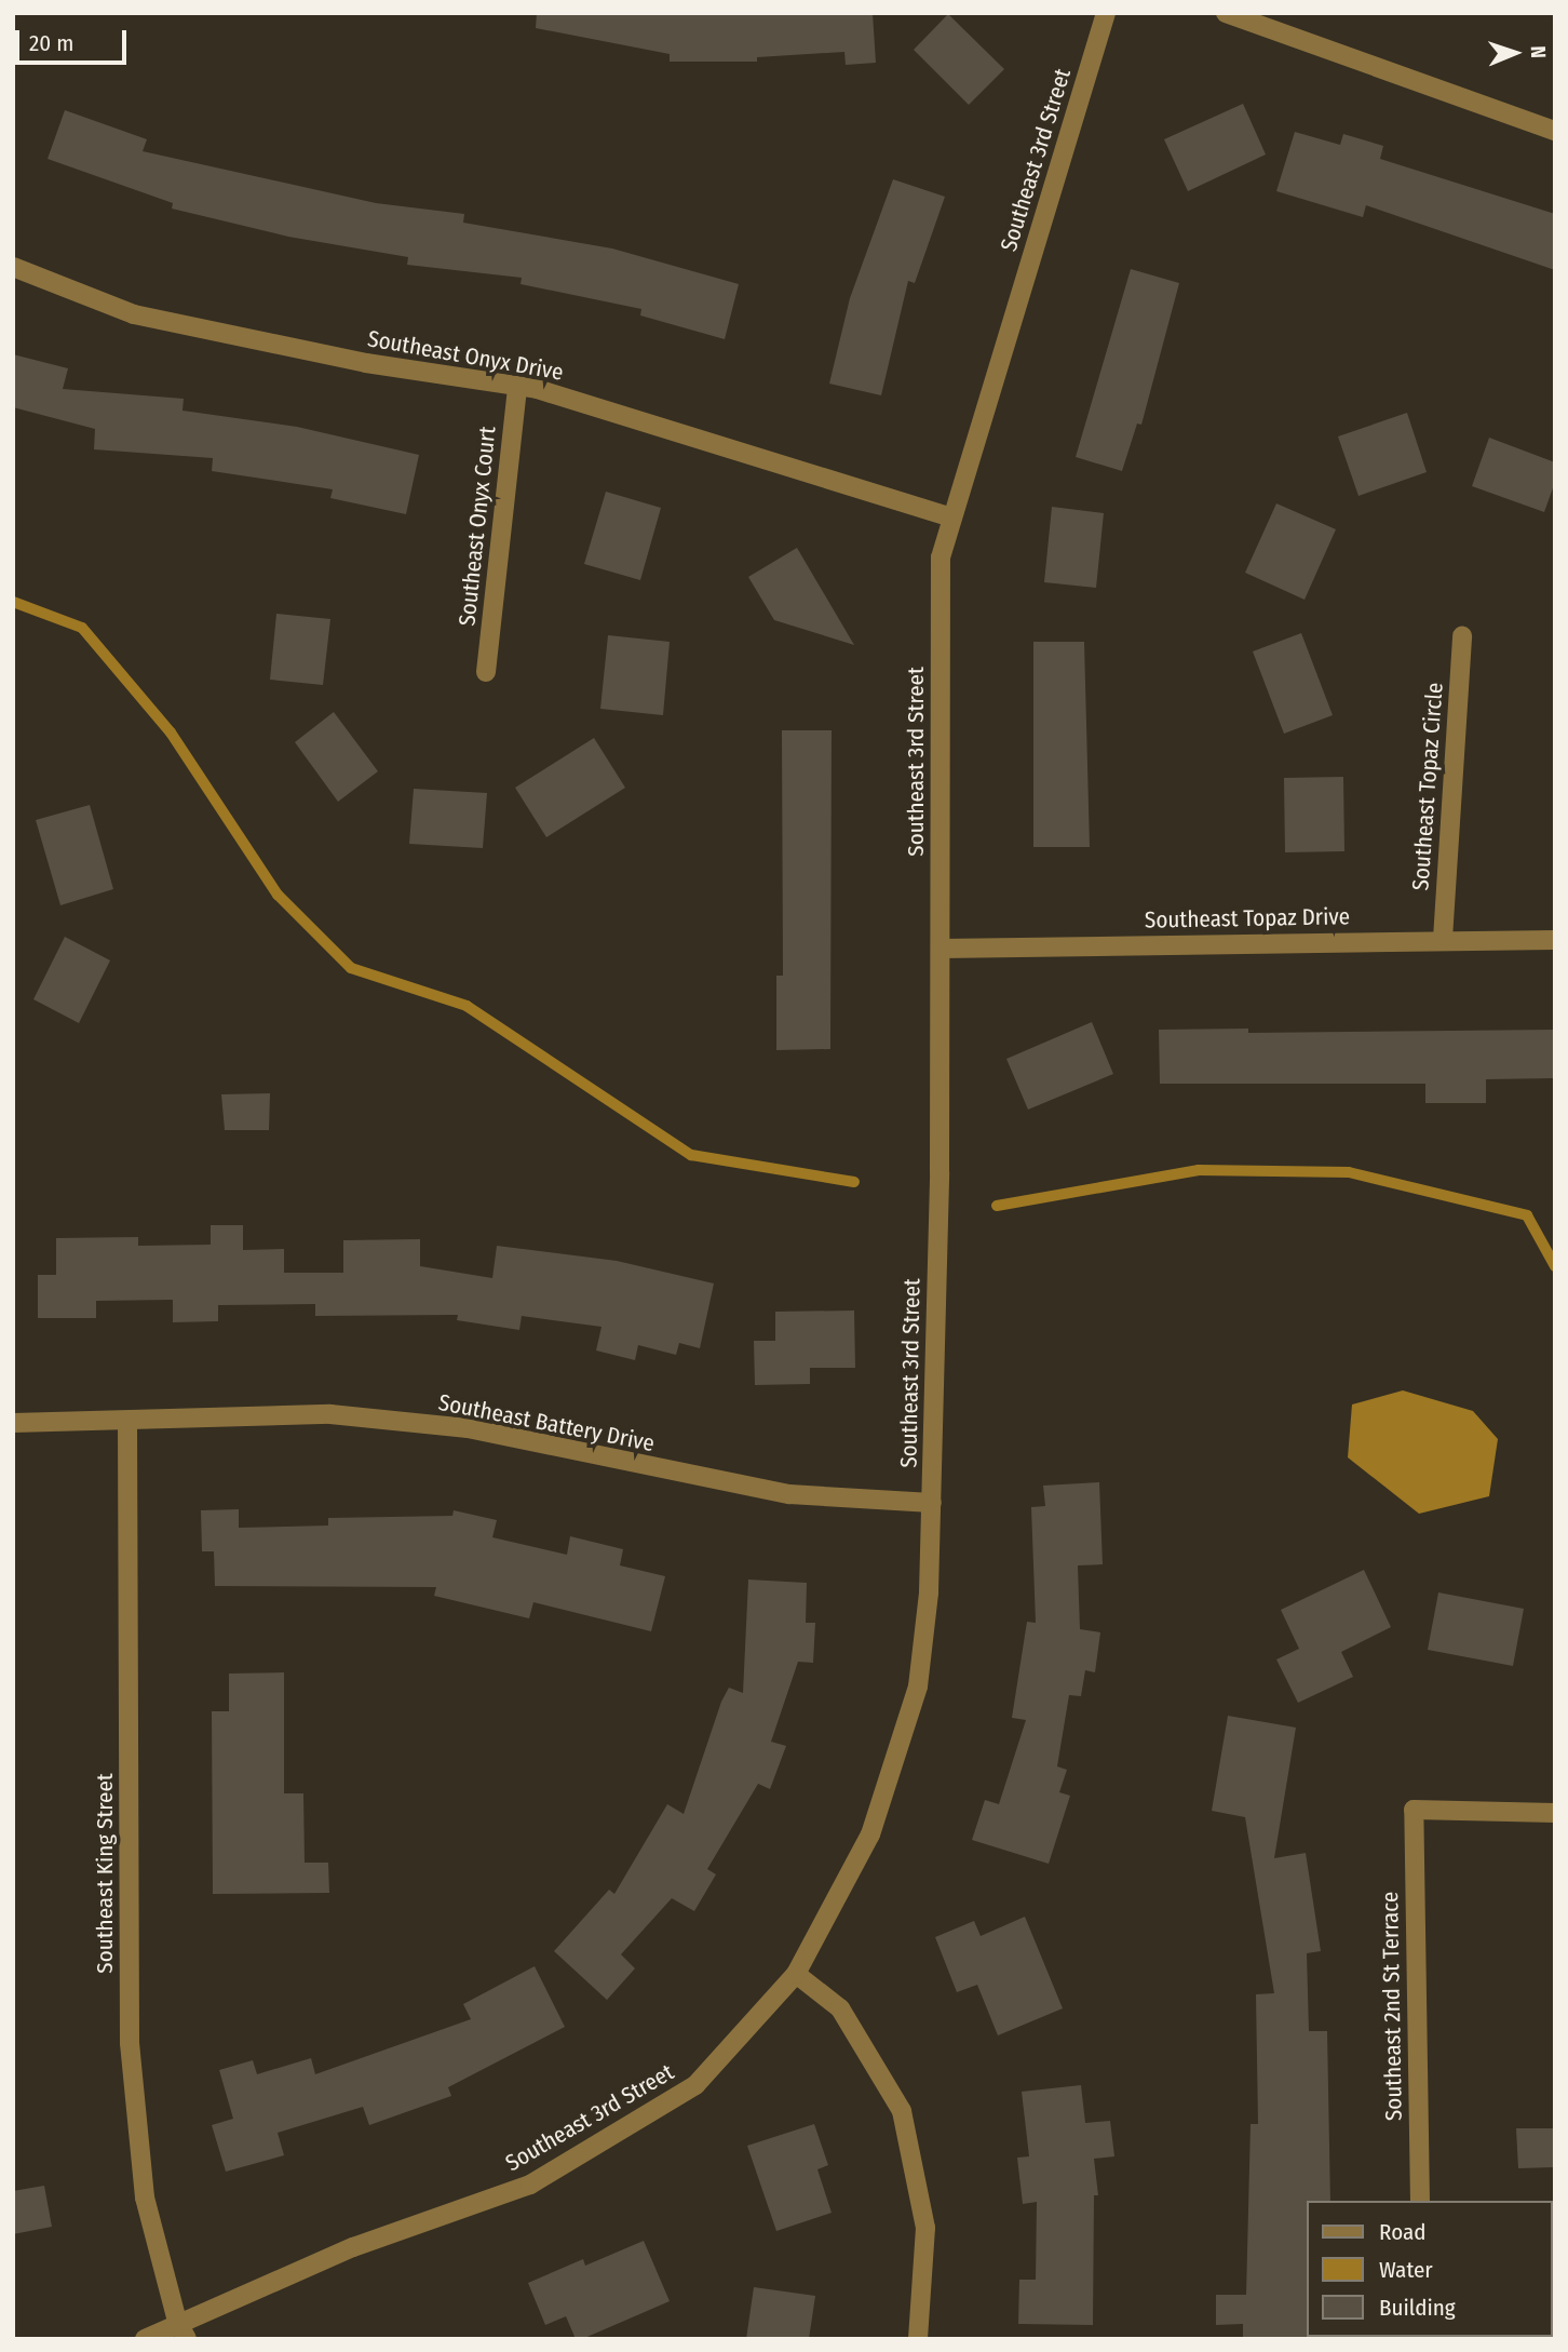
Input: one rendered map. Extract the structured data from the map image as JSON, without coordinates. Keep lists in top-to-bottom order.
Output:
{
  "streets": {
    "street": [
      "Southeast 3rd Street",
      "Southeast Onyx Drive",
      "Southeast Onyx Court",
      "Southeast Topaz Circle",
      "Southeast Topaz Drive",
      "Southeast Battery Drive",
      "Southeast King Street",
      "Southeast 2nd St Terrace"
    ]
  },
  "crossings": [
    ["Southeast 3rd Street", "Southeast Onyx Drive"],
    ["Southeast 3rd Street", "Southeast Topaz Drive"],
    ["Southeast 3rd Street", "Southeast Battery Drive"],
    ["Southeast 3rd Street", "Southeast King Street"],
    ["Southeast Onyx Drive", "Southeast Onyx Court"],
    ["Southeast Topaz Circle", "Southeast Topaz Drive"],
    ["Southeast Battery Drive", "Southeast King Street"]
  ],
  "legend": ["Road", "Water", "Building"],
  "scale_bar": "20 m",
  "north": "right"
}
